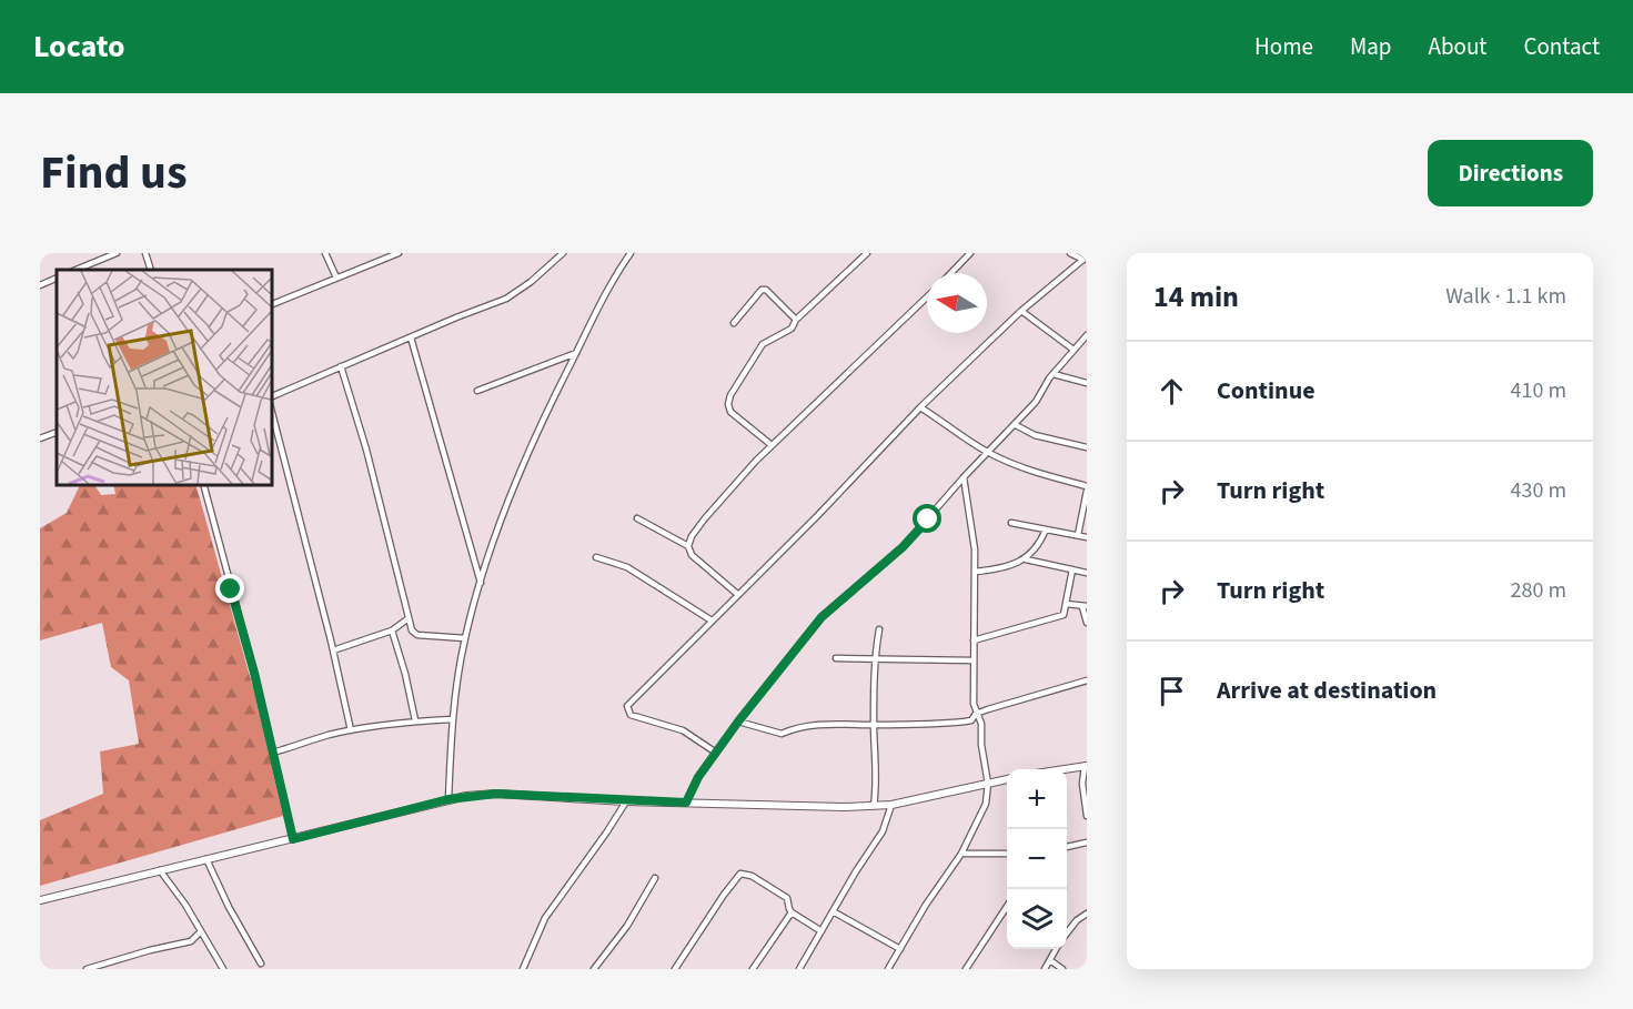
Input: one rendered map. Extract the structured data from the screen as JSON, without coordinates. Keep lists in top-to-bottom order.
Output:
{
  "north": "left",
  "page": {
    "header": "Locato",
    "nav": [
      "Home",
      "Map",
      "About",
      "Contact"
    ],
    "title": "Find us",
    "buttons": "Directions",
    "heading": ["14 min", "Walk · 1.1 km"],
    "list": [
      ["Continue", "410 m"],
      ["Turn right", "430 m"],
      ["Turn right", "280 m"],
      "Arrive at destination"
    ],
    "map_buttons": ["+", "−"]
  }
}
